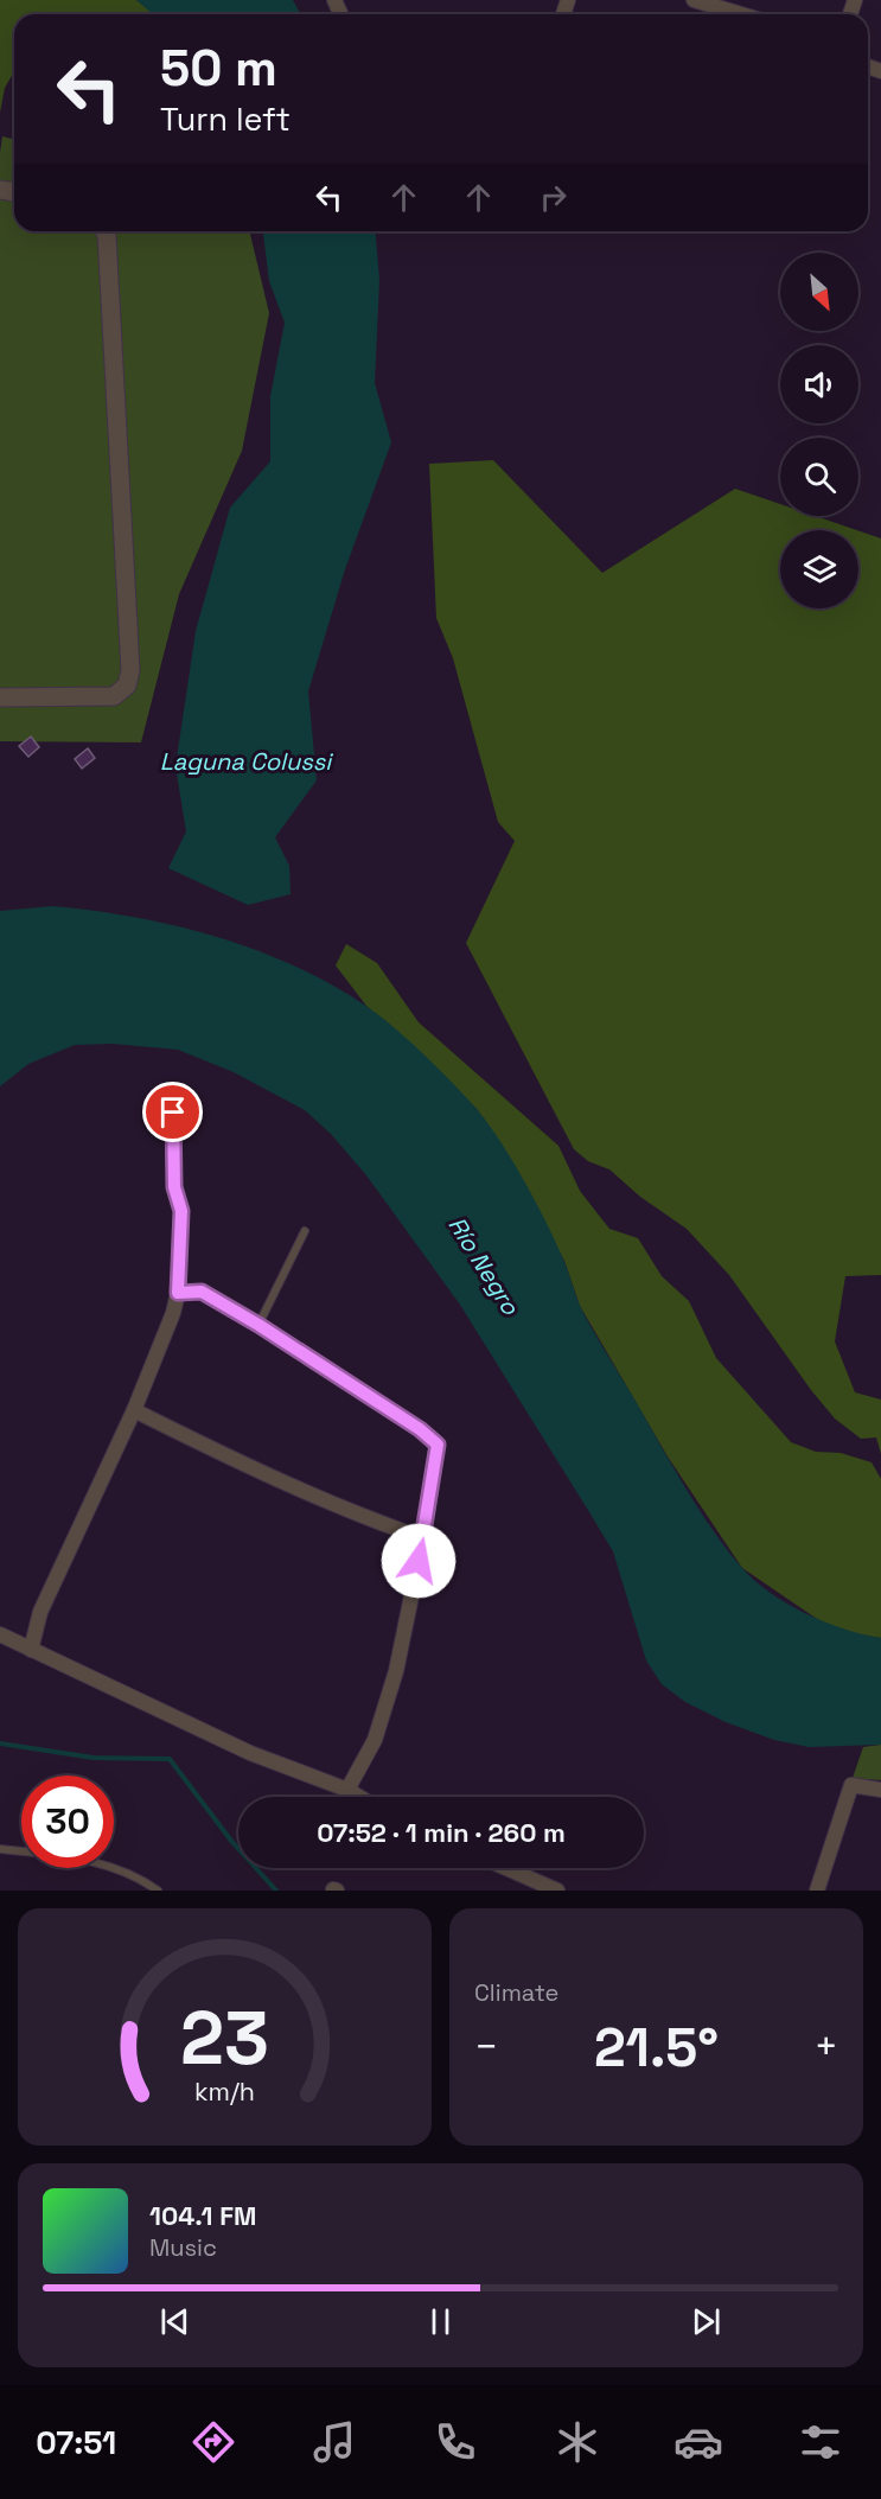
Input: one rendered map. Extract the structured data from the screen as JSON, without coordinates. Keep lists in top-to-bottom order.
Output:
{
  "water": ["Laguna Colussi", "Río Negro"],
  "north": "bottom right",
  "page": {
    "turn": ["50 m", "Turn left"],
    "limit": "30",
    "trip": "07:52 · 1 min · 260 m",
    "tile": "Climate",
    "heat": ["−", "21.5°", "+"],
    "song": ["104.1 FM", "Music"],
    "tabs": "07:51",
    "gauge": ["23", "km/h"]
  }
}
